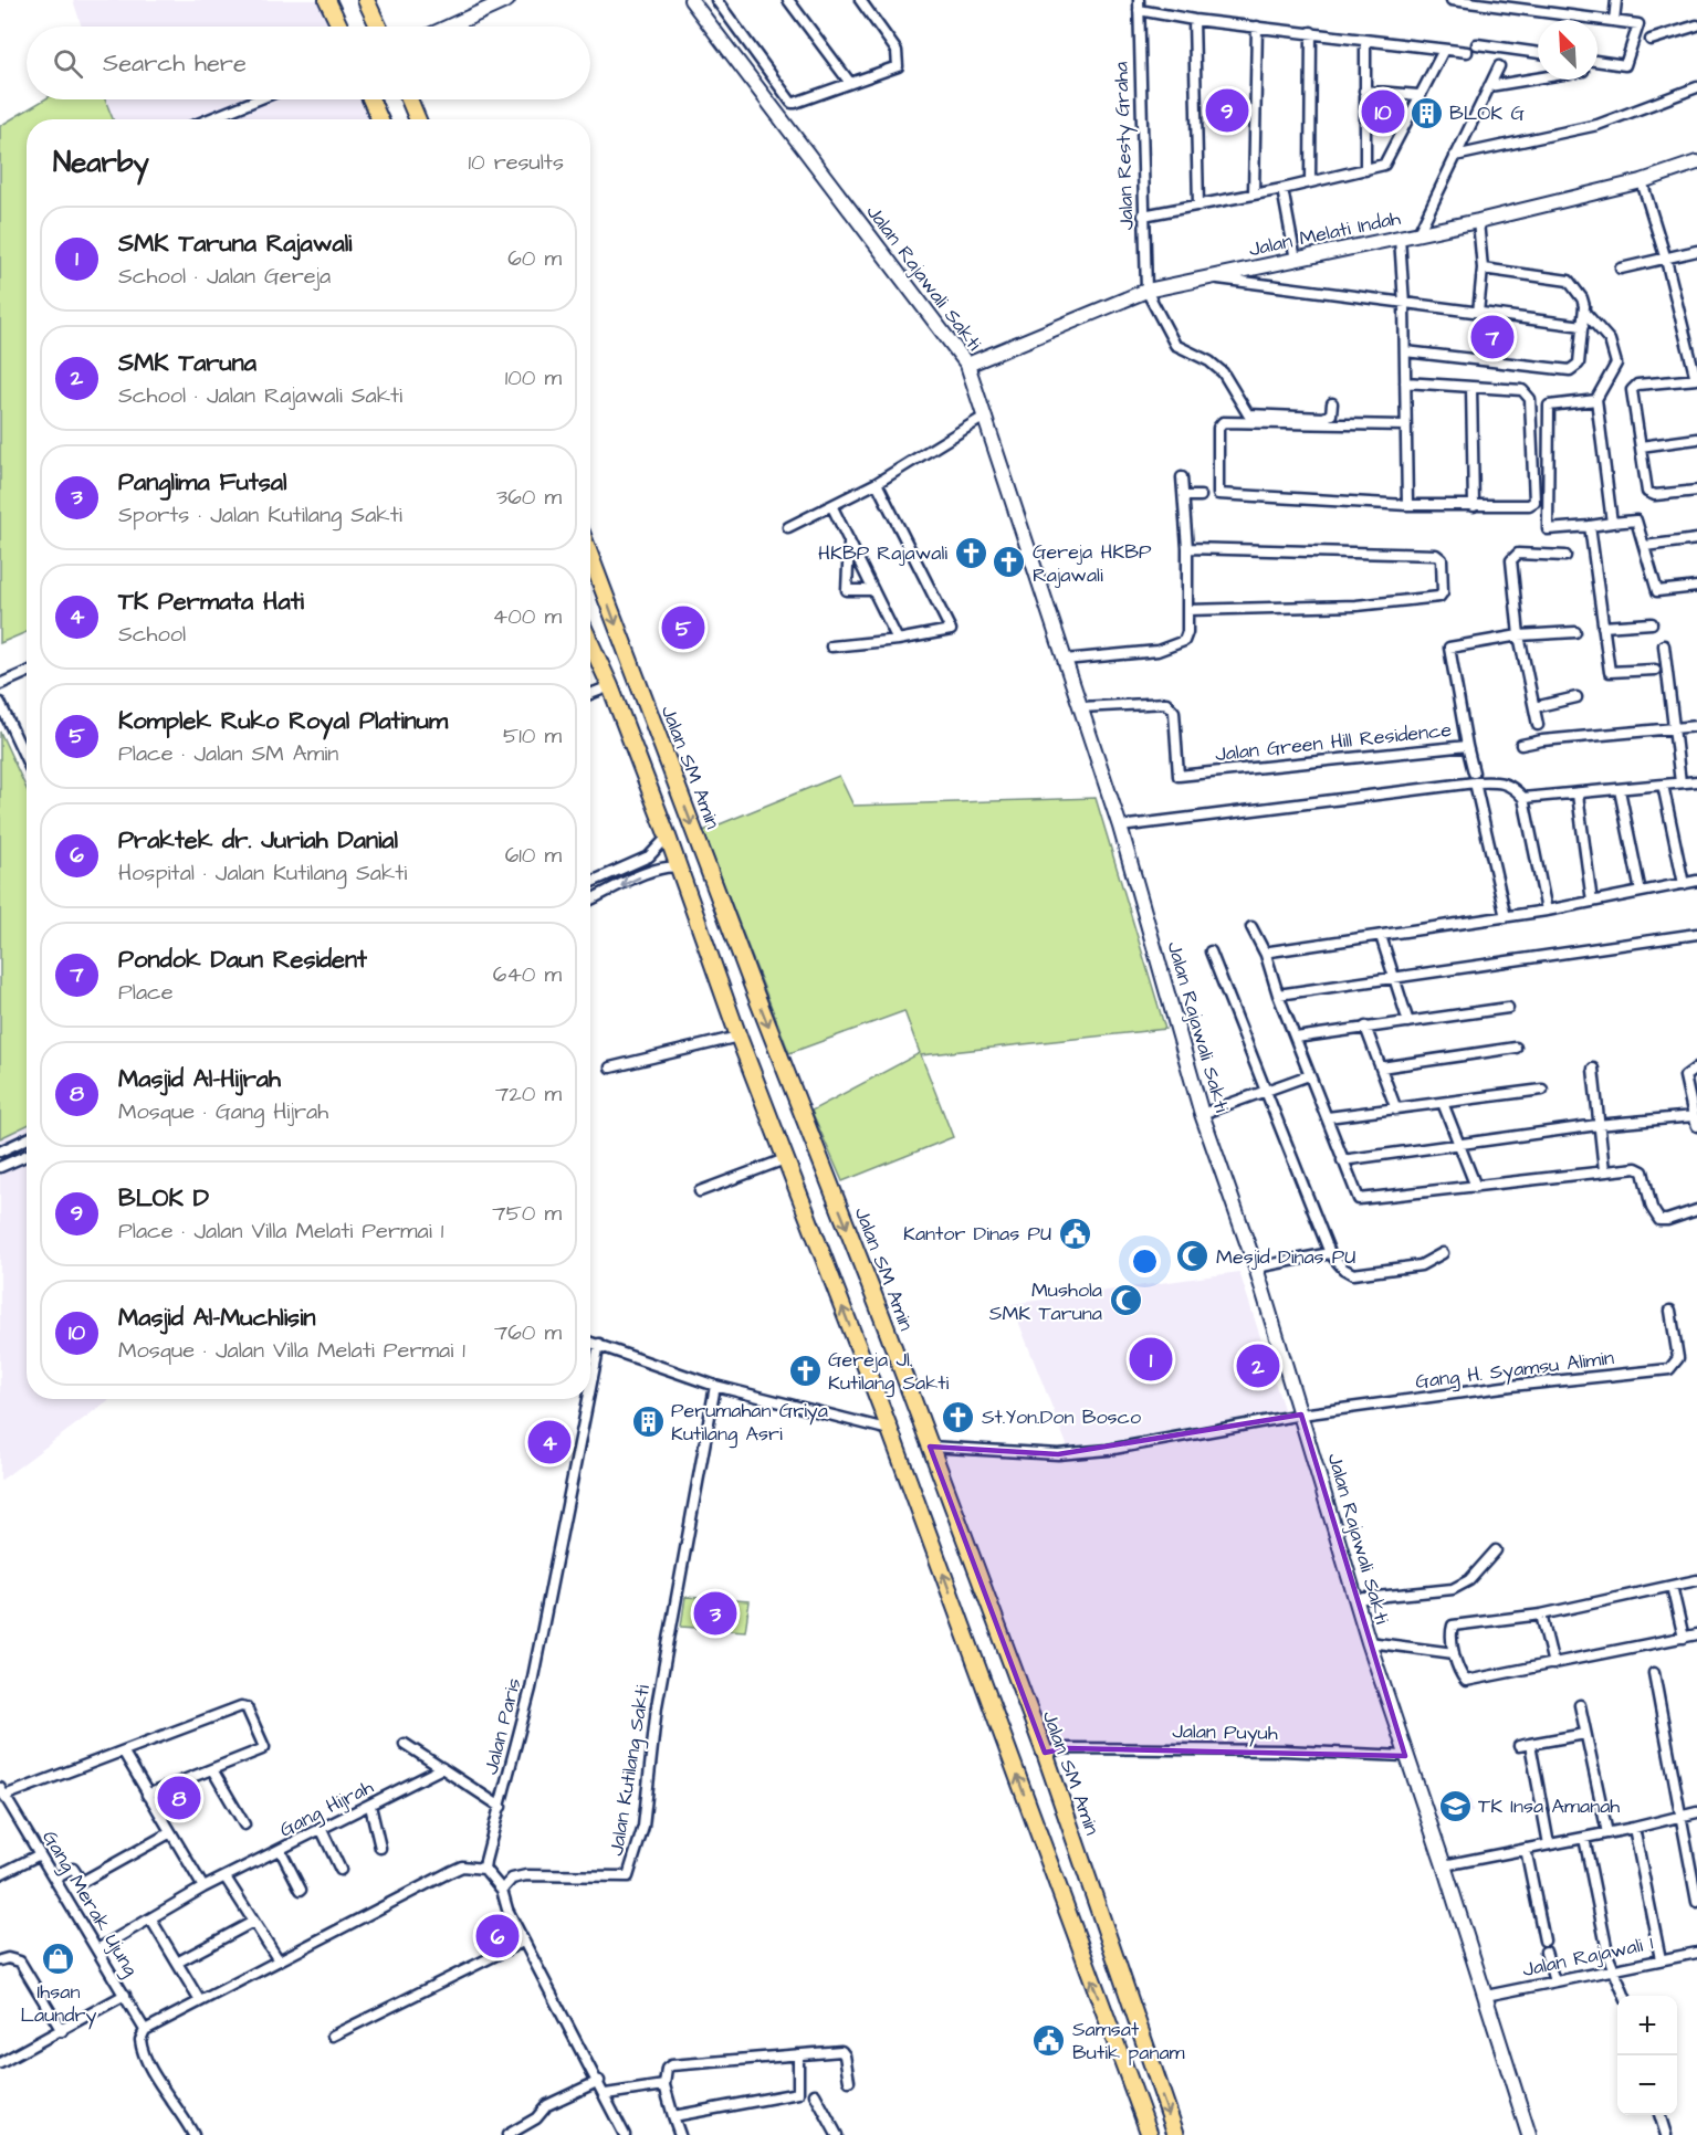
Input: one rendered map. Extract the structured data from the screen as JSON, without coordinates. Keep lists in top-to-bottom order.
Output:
{
  "streets": {
    "main road": ["Jalan SM Amin"],
    "street": [
      "Jalan Resty Graha",
      "Jalan Melati Indah",
      "Jalan Rajawali Sakti",
      "Jalan Green Hill Residence",
      "Gang H. Syamsu Alimin",
      "Jalan Paris",
      "Jalan Puyuh",
      "Jalan Kutilang Sakti",
      "Gang Hijrah",
      "Gang Merak Ujung",
      "Jalan Rajawali 1"
    ]
  },
  "crossings": [
    ["Jalan Resty Graha", "Jalan Melati Indah"],
    ["Jalan Melati Indah", "Jalan Rajawali Sakti"],
    ["Jalan Rajawali Sakti", "Jalan Green Hill Residence"],
    ["Jalan Rajawali Sakti", "Gang H. Syamsu Alimin"],
    ["Jalan Rajawali Sakti", "Jalan Puyuh"],
    ["Jalan Rajawali Sakti", "Jalan Rajawali 1"],
    ["Jalan SM Amin", "Gang H. Syamsu Alimin"],
    ["Jalan SM Amin", "Jalan Puyuh"],
    ["Gang Hijrah", "Gang Merak Ujung"]
  ],
  "places": {
    "building": ["BLOK G", "Perumahan Griya Kutilang Asri"],
    "church": [
      "HKBP Rajawali",
      "Gereja HKBP Rajawali",
      "Gereja Jl. Kutilang Sakti",
      "St.Yon.Don Bosco"
    ],
    "public building": ["Kantor Dinas PU", "Samsat Butik panam"],
    "mosque": ["Mesjid Dinas PU", "Mushola SMK Taruna"],
    "school or university": ["TK Insa Amanah"],
    "shop": ["Ihsan Laundry"]
  },
  "north": "top left",
  "page": {
    "search": "Search here",
    "pins": [
      "9",
      "10",
      "7",
      "5",
      "1",
      "2",
      "4",
      "3",
      "8",
      "6"
    ],
    "heading": ["Nearby", "10 results"],
    "list": [
      {
        "mark": "1",
        "name": "SMK Taruna Rajawali",
        "note": "School · Jalan Gereja",
        "value": "60 m"
      },
      {
        "mark": "2",
        "name": "SMK Taruna",
        "note": "School · Jalan Rajawali Sakti",
        "value": "100 m"
      },
      {
        "mark": "3",
        "name": "Panglima Futsal",
        "note": "Sports · Jalan Kutilang Sakti",
        "value": "360 m"
      },
      {
        "mark": "4",
        "name": "TK Permata Hati",
        "note": "School",
        "value": "400 m"
      },
      {
        "mark": "5",
        "name": "Komplek Ruko Royal Platinum",
        "note": "Place · Jalan SM Amin",
        "value": "510 m"
      },
      {
        "mark": "6",
        "name": "Praktek dr. Juriah Danial",
        "note": "Hospital · Jalan Kutilang Sakti",
        "value": "610 m"
      },
      {
        "mark": "7",
        "name": "Pondok Daun Resident",
        "note": "Place",
        "value": "640 m"
      },
      {
        "mark": "8",
        "name": "Masjid Al-Hijrah",
        "note": "Mosque · Gang Hijrah",
        "value": "720 m"
      },
      {
        "mark": "9",
        "name": "BLOK D",
        "note": "Place · Jalan Villa Melati Permai 1",
        "value": "750 m"
      },
      {
        "mark": "10",
        "name": "Masjid Al-Muchlisin",
        "note": "Mosque · Jalan Villa Melati Permai 1",
        "value": "760 m"
      }
    ],
    "map_buttons": ["+", "−"]
  }
}
